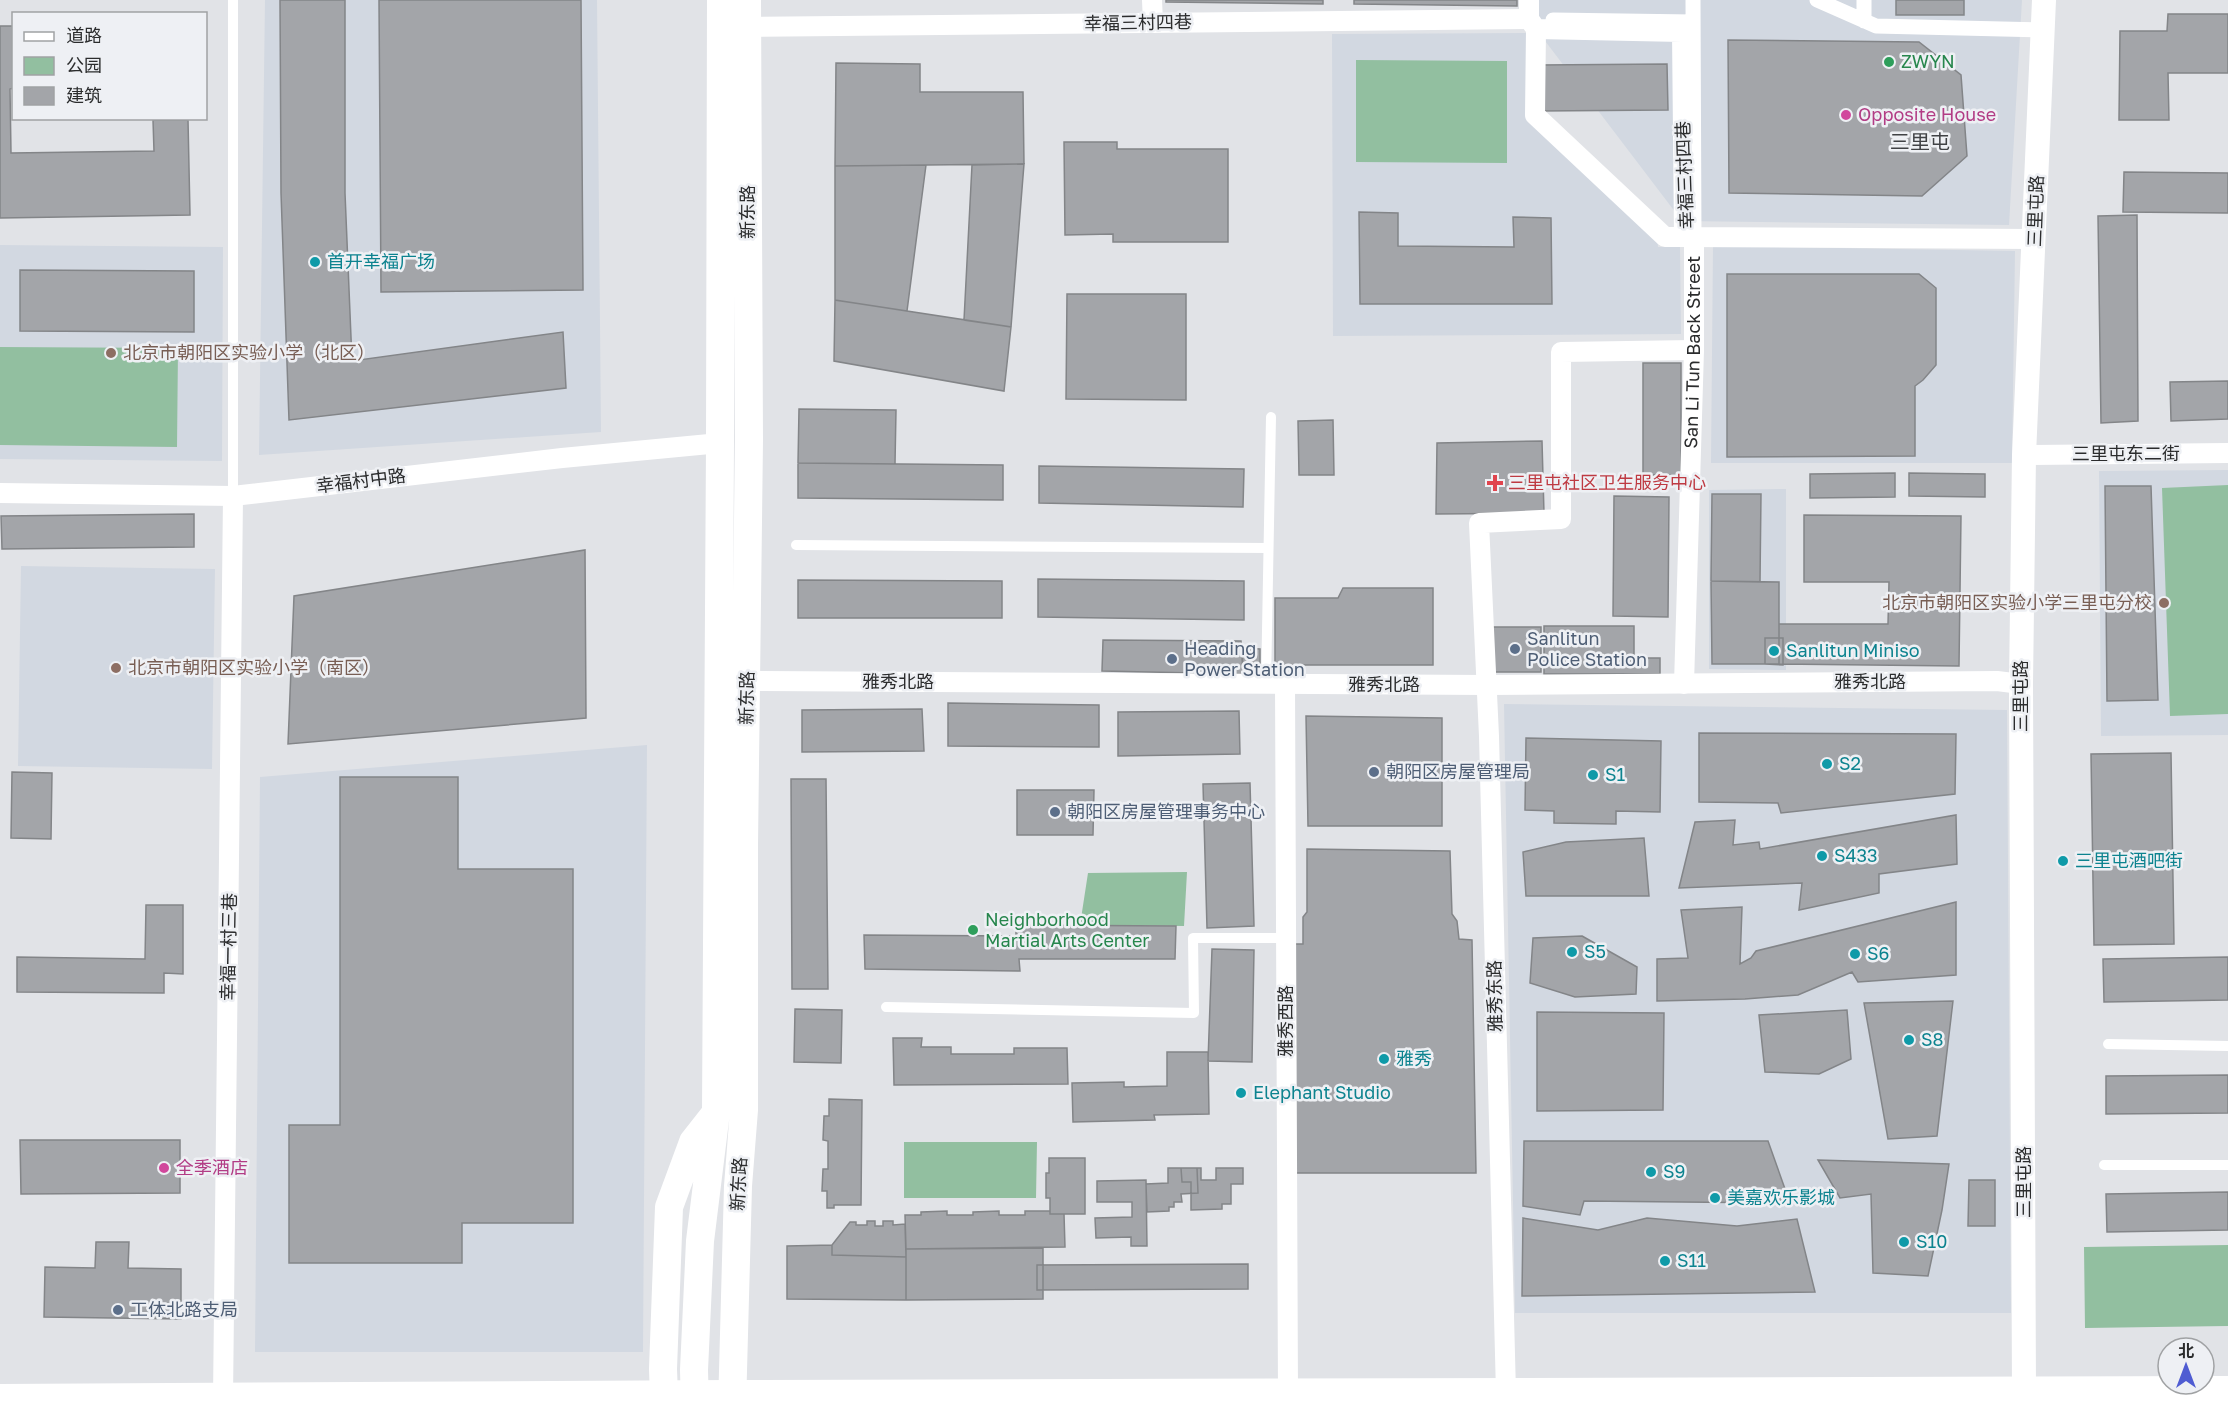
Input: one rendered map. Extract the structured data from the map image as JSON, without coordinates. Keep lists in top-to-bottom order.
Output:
{
  "streets": {
    "main road": ["新东路"],
    "street": [
      "幸福三村四巷",
      "三里屯路",
      "San Li Tun Back Street",
      "三里屯东二街",
      "幸福村中路",
      "雅秀北路",
      "幸福一村三巷",
      "雅秀东路",
      "雅秀西路"
    ]
  },
  "crossings": [
    ["幸福三村四巷", "三里屯路"],
    ["幸福三村四巷", "新东路"],
    ["幸福三村四巷", "San Li Tun Back Street"],
    ["三里屯路", "三里屯东二街"],
    ["三里屯路", "雅秀北路"],
    ["新东路", "幸福村中路"],
    ["新东路", "雅秀北路"],
    ["San Li Tun Back Street", "雅秀北路"],
    ["San Li Tun Back Street", "雅秀东路"],
    ["幸福村中路", "幸福一村三巷"],
    ["雅秀北路", "雅秀东路"],
    ["雅秀北路", "雅秀西路"]
  ],
  "districts": ["三里屯"],
  "places": {
    "other": [
      "ZWYN",
      "Opposite House",
      "首开幸福广场",
      "北京市朝阳区实验小学（北区）",
      "北京市朝阳区实验小学三里屯分校",
      "Sanlitun Police Station",
      "Sanlitun Miniso",
      "Heading Power Station",
      "北京市朝阳区实验小学（南区）",
      "S2",
      "朝阳区房屋管理局",
      "S1",
      "朝阳区房屋管理事务中心",
      "S433",
      "三里屯酒吧街",
      "Neighborhood Martial Arts Center",
      "S5",
      "S6",
      "S8",
      "雅秀",
      "Elephant Studio",
      "全季酒店",
      "S9",
      "美嘉欢乐影城",
      "S10",
      "S11",
      "工体北路支局"
    ],
    "health": ["三里屯社区卫生服务中心"]
  },
  "legend": ["道路", "公园", "建筑"],
  "north": "top"
}
